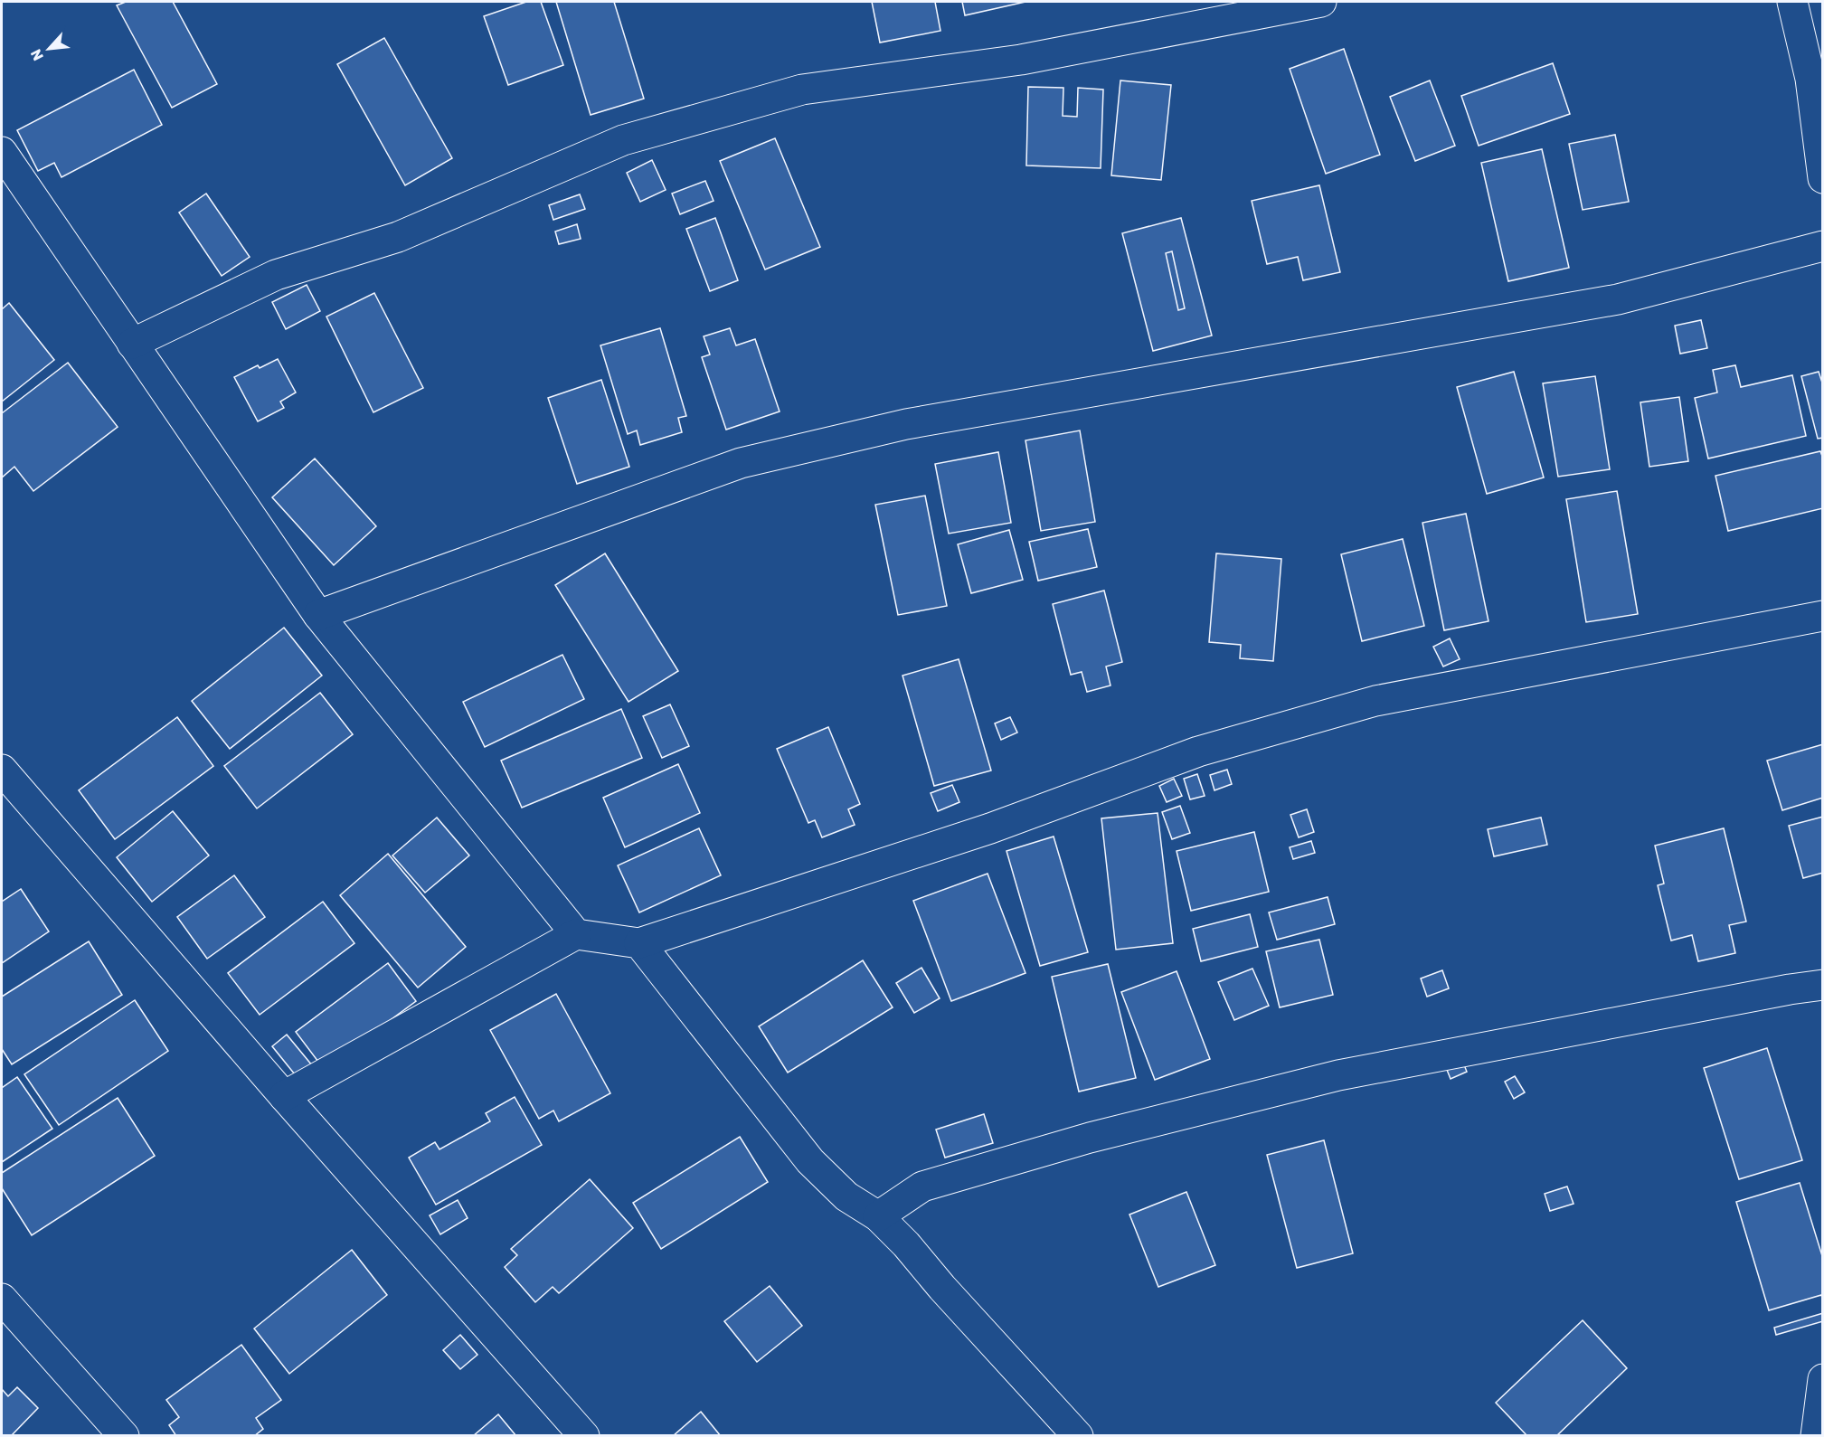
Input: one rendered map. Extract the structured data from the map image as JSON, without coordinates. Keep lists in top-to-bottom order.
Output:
{
  "north": "bottom left"
}
